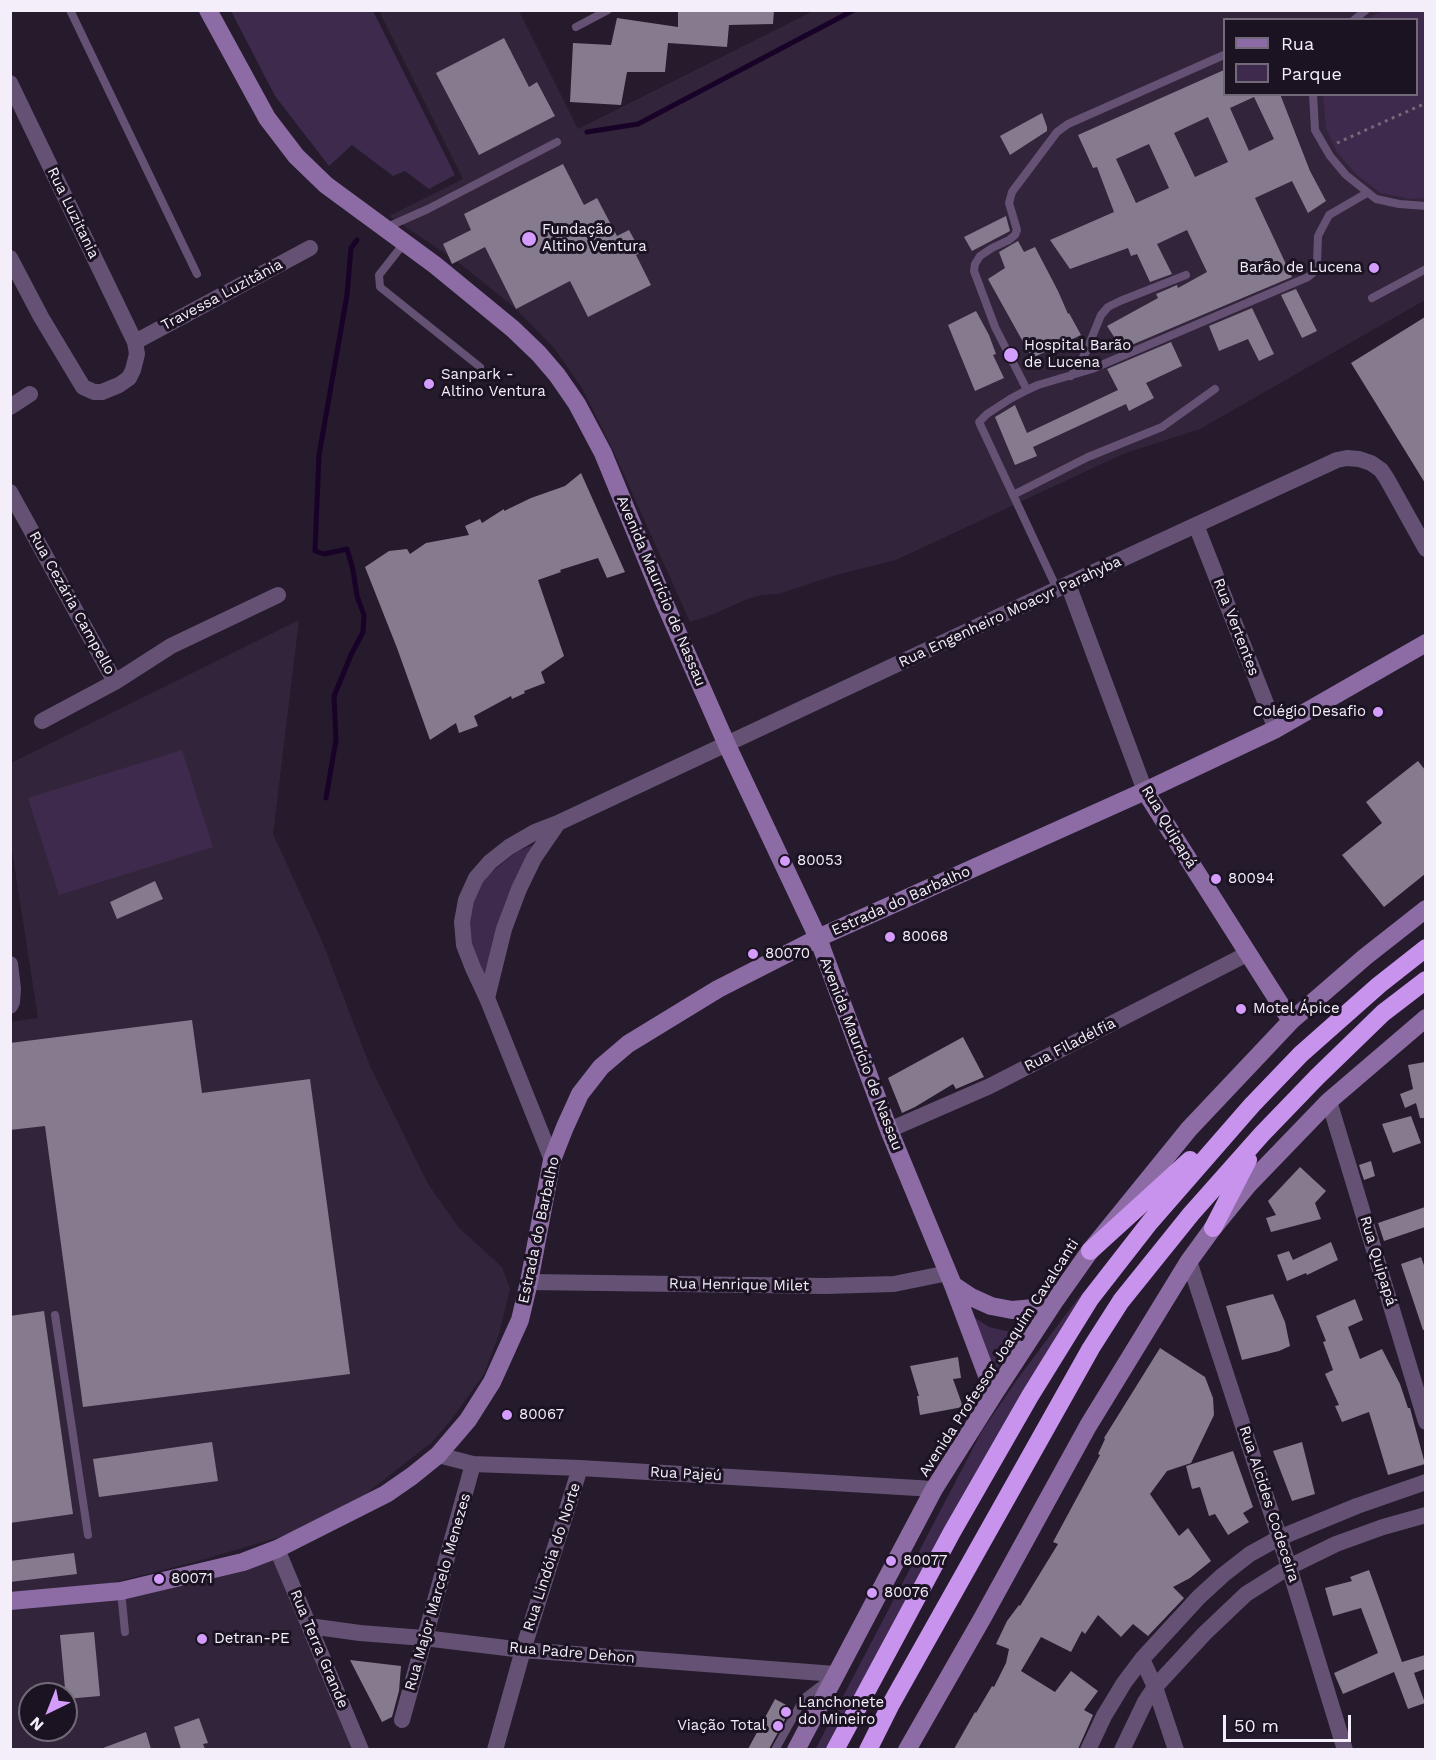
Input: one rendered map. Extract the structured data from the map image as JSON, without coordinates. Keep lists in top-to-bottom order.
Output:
{
  "streets": {
    "main road": [
      "Avenida Maurício de Nassau",
      "Rua Quipapá",
      "Estrada do Barbalho",
      "Avenida Professor Joaquim Cavalcanti"
    ],
    "street": [
      "Rua Luzitania",
      "Travessa Luzitânia",
      "Rua Cezária Campello",
      "Rua Engenheiro Moacyr Parahyba",
      "Rua Vertentes",
      "Rua Filadélfia",
      "Rua Henrique Milet",
      "Rua Pajeú",
      "Rua Alcides Codeceira",
      "Rua Lindóia do Norte",
      "Rua Major Marcelo Menezes",
      "Rua Terra Grande",
      "Rua Padre Dehon"
    ]
  },
  "crossings": [
    ["Rua Luzitania", "Travessa Luzitânia"],
    ["Avenida Maurício de Nassau", "Rua Engenheiro Moacyr Parahyba"],
    ["Avenida Maurício de Nassau", "Estrada do Barbalho"],
    ["Avenida Maurício de Nassau", "Rua Filadélfia"],
    ["Avenida Maurício de Nassau", "Rua Henrique Milet"],
    ["Avenida Maurício de Nassau", "Avenida Professor Joaquim Cavalcanti"],
    ["Rua Engenheiro Moacyr Parahyba", "Rua Vertentes"],
    ["Rua Engenheiro Moacyr Parahyba", "Rua Quipapá"],
    ["Rua Engenheiro Moacyr Parahyba", "Estrada do Barbalho"],
    ["Rua Vertentes", "Estrada do Barbalho"],
    ["Rua Quipapá", "Estrada do Barbalho"],
    ["Rua Quipapá", "Rua Filadélfia"],
    ["Rua Quipapá", "Avenida Professor Joaquim Cavalcanti"],
    ["Estrada do Barbalho", "Rua Henrique Milet"],
    ["Estrada do Barbalho", "Rua Pajeú"],
    ["Estrada do Barbalho", "Rua Terra Grande"],
    ["Avenida Professor Joaquim Cavalcanti", "Rua Pajeú"],
    ["Avenida Professor Joaquim Cavalcanti", "Rua Padre Dehon"],
    ["Rua Pajeú", "Rua Lindóia do Norte"],
    ["Rua Pajeú", "Rua Major Marcelo Menezes"],
    ["Rua Lindóia do Norte", "Rua Padre Dehon"],
    ["Rua Major Marcelo Menezes", "Rua Padre Dehon"],
    ["Rua Terra Grande", "Rua Padre Dehon"]
  ],
  "places": [
    "Fundação Altino Ventura",
    "Barão de Lucena",
    "Hospital Barão de Lucena",
    "Sanpark - Altino Ventura",
    "Colégio Desafio",
    "80053",
    "80094",
    "80068",
    "80070",
    "Motel Ápice",
    "80067",
    "80077",
    "80071",
    "80076",
    "Detran-PE",
    "Lanchonete do Mineiro",
    "Viação Total"
  ],
  "legend": ["Rua", "Parque"],
  "scale_bar": "50 m",
  "north": "bottom left"
}
